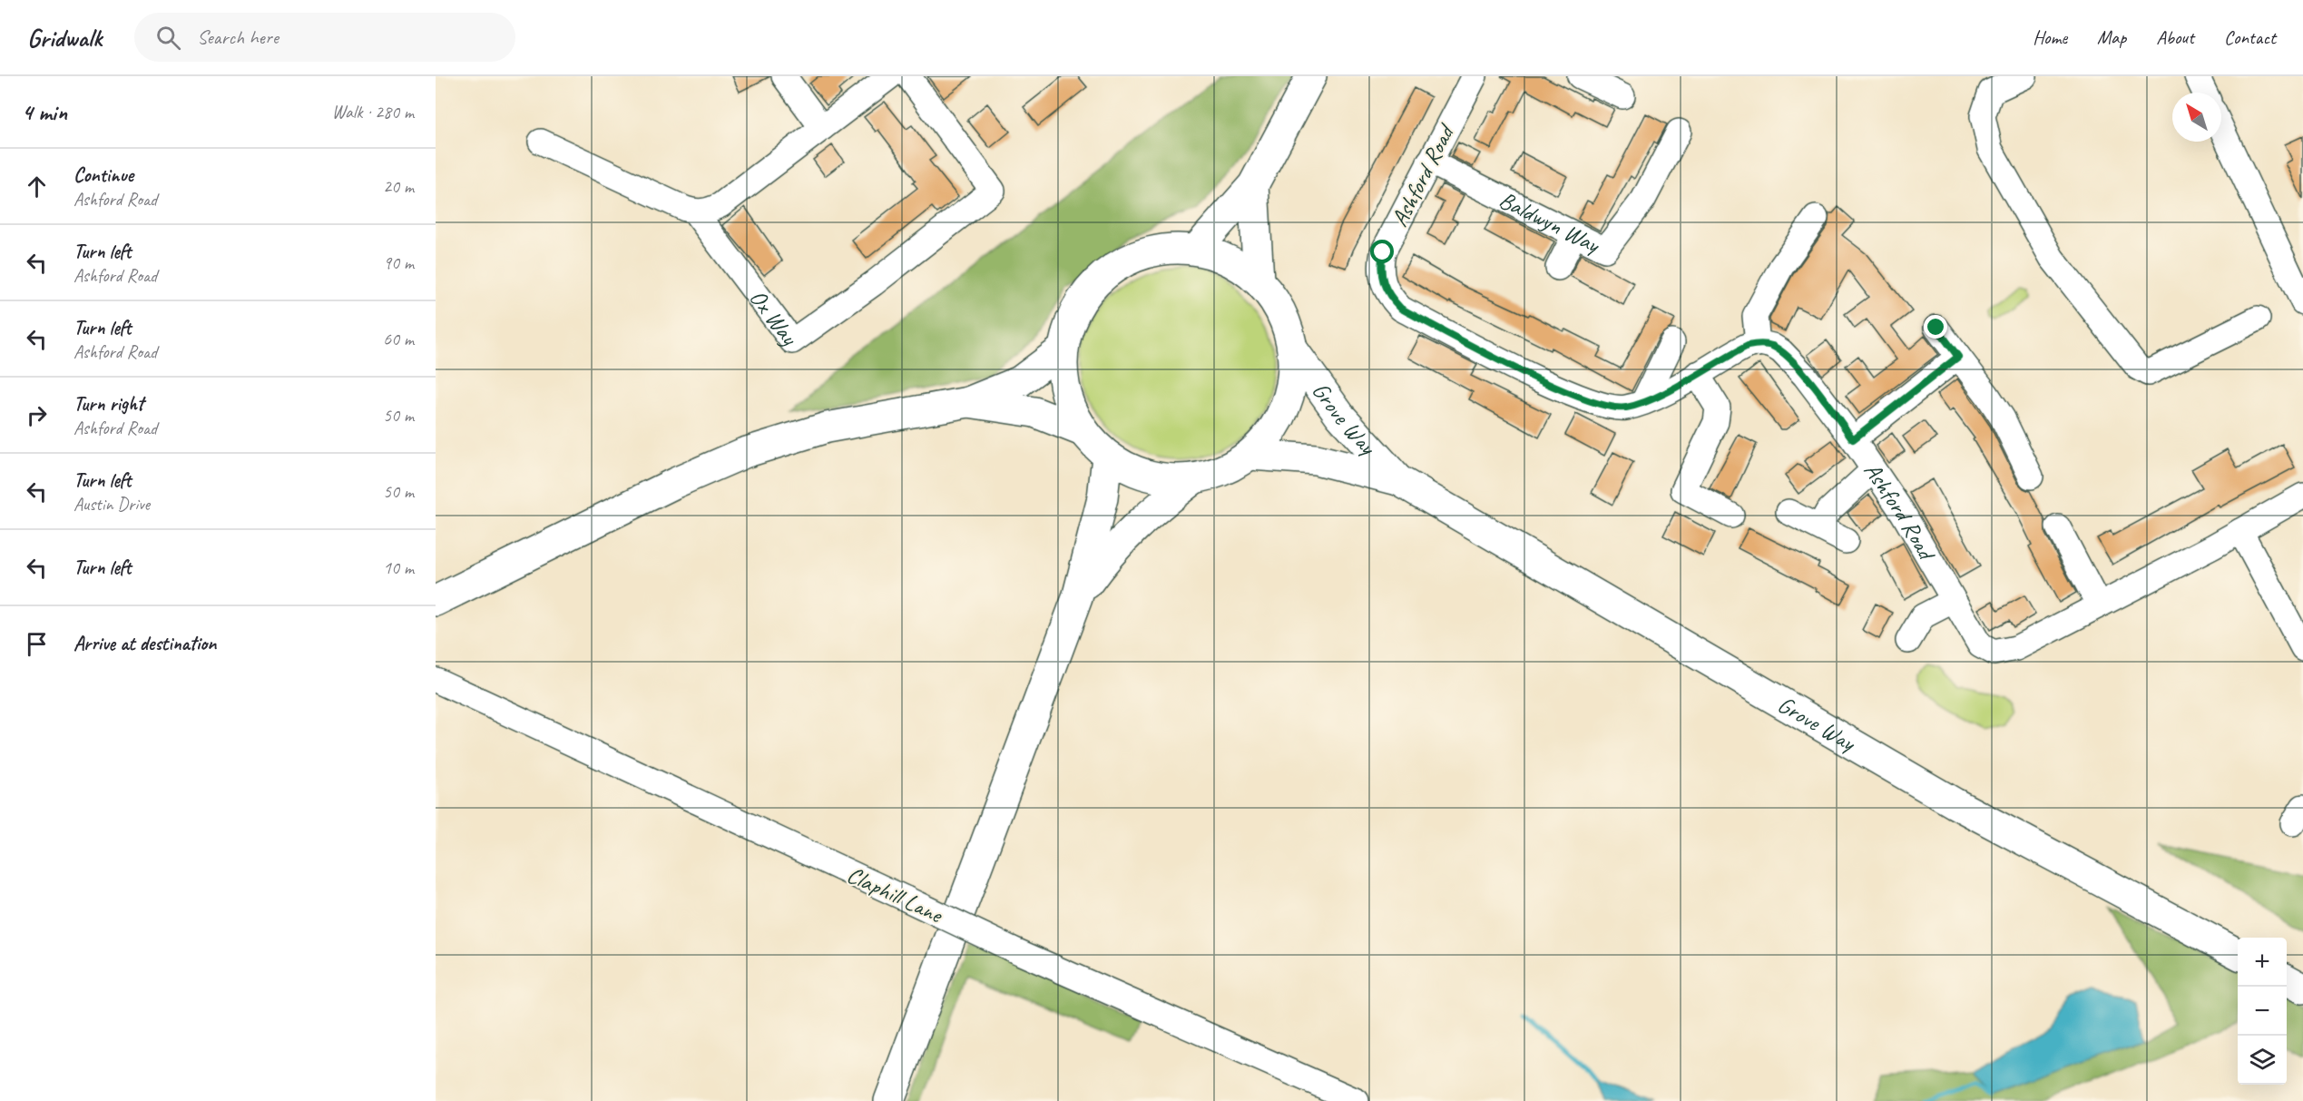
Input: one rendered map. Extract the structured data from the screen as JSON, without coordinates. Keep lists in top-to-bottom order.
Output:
{
  "streets": {
    "main road": ["Grove Way"],
    "street": [
      "Ashford Road",
      "Baldwyn Way",
      "Ox Way",
      "Claphill Lane"
    ]
  },
  "crossings": [
    ["Ashford Road", "Baldwyn Way"]
  ],
  "north": "top left",
  "page": {
    "header": "Gridwalk",
    "search": "Search here",
    "nav": [
      "Home",
      "Map",
      "About",
      "Contact"
    ],
    "heading": ["4 min", "Walk · 280 m"],
    "list": [
      ["Continue", "Ashford Road", "20 m"],
      ["Turn left", "Ashford Road", "90 m"],
      ["Turn left", "Ashford Road", "60 m"],
      ["Turn right", "Ashford Road", "50 m"],
      ["Turn left", "Austin Drive", "50 m"],
      ["Turn left", "10 m"],
      "Arrive at destination"
    ],
    "map_buttons": ["+", "−"]
  }
}
